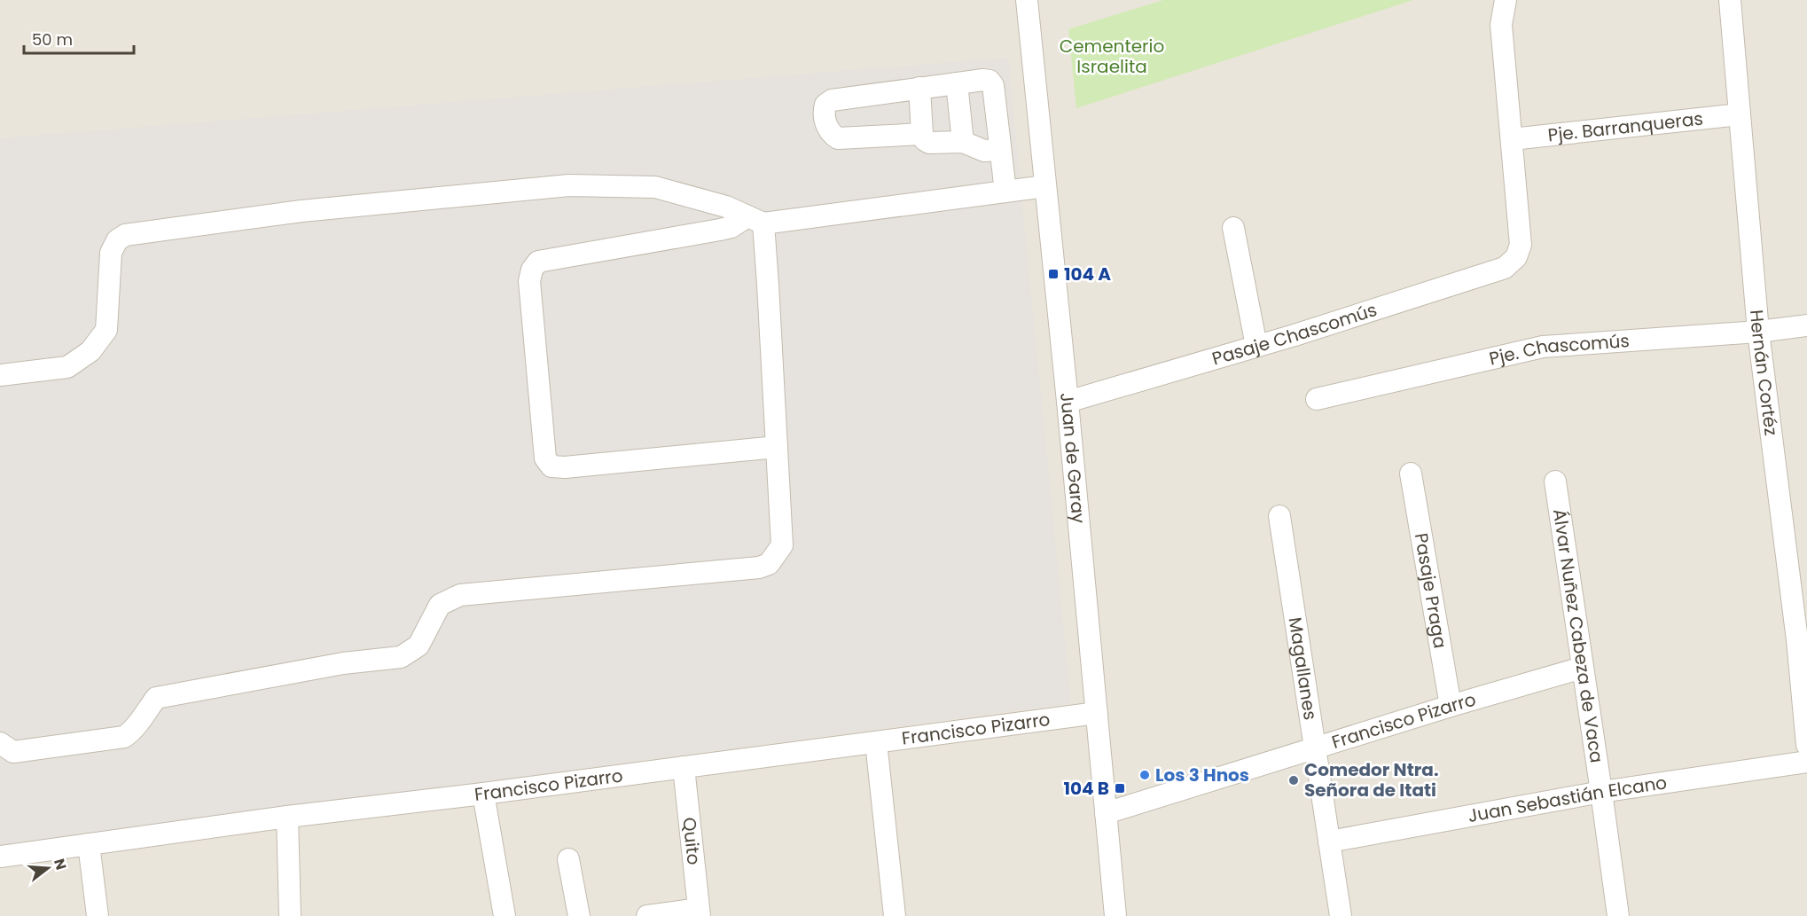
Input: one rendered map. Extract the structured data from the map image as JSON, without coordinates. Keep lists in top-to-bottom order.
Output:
{
  "streets": {
    "street": [
      "Pje. Barranqueras",
      "Pasaje Chascomús",
      "Pje. Chascomús",
      "Hernán Cortéz",
      "Juan de Garay",
      "Pasaje Praga",
      "Álvar Nuñez Cabeza de Vaca",
      "Magallanes",
      "Francisco Pizarro",
      "Juan Sebastián Elcano",
      "Quito"
    ]
  },
  "crossings": [
    ["Pje. Barranqueras", "Pasaje Chascomús"],
    ["Pje. Barranqueras", "Hernán Cortéz"],
    ["Pasaje Chascomús", "Juan de Garay"],
    ["Pje. Chascomús", "Hernán Cortéz"],
    ["Juan de Garay", "Francisco Pizarro"],
    ["Pasaje Praga", "Francisco Pizarro"],
    ["Álvar Nuñez Cabeza de Vaca", "Francisco Pizarro"],
    ["Álvar Nuñez Cabeza de Vaca", "Juan Sebastián Elcano"],
    ["Magallanes", "Francisco Pizarro"],
    ["Magallanes", "Juan Sebastián Elcano"],
    ["Francisco Pizarro", "Quito"]
  ],
  "parks": ["Cementerio Israelita"],
  "places": {
    "transit": ["104 A", "104 B"],
    "other": ["Los 3 Hnos", "Comedor Ntra. Señora de Itati"]
  },
  "scale_bar": "50 m",
  "north": "right"
}
